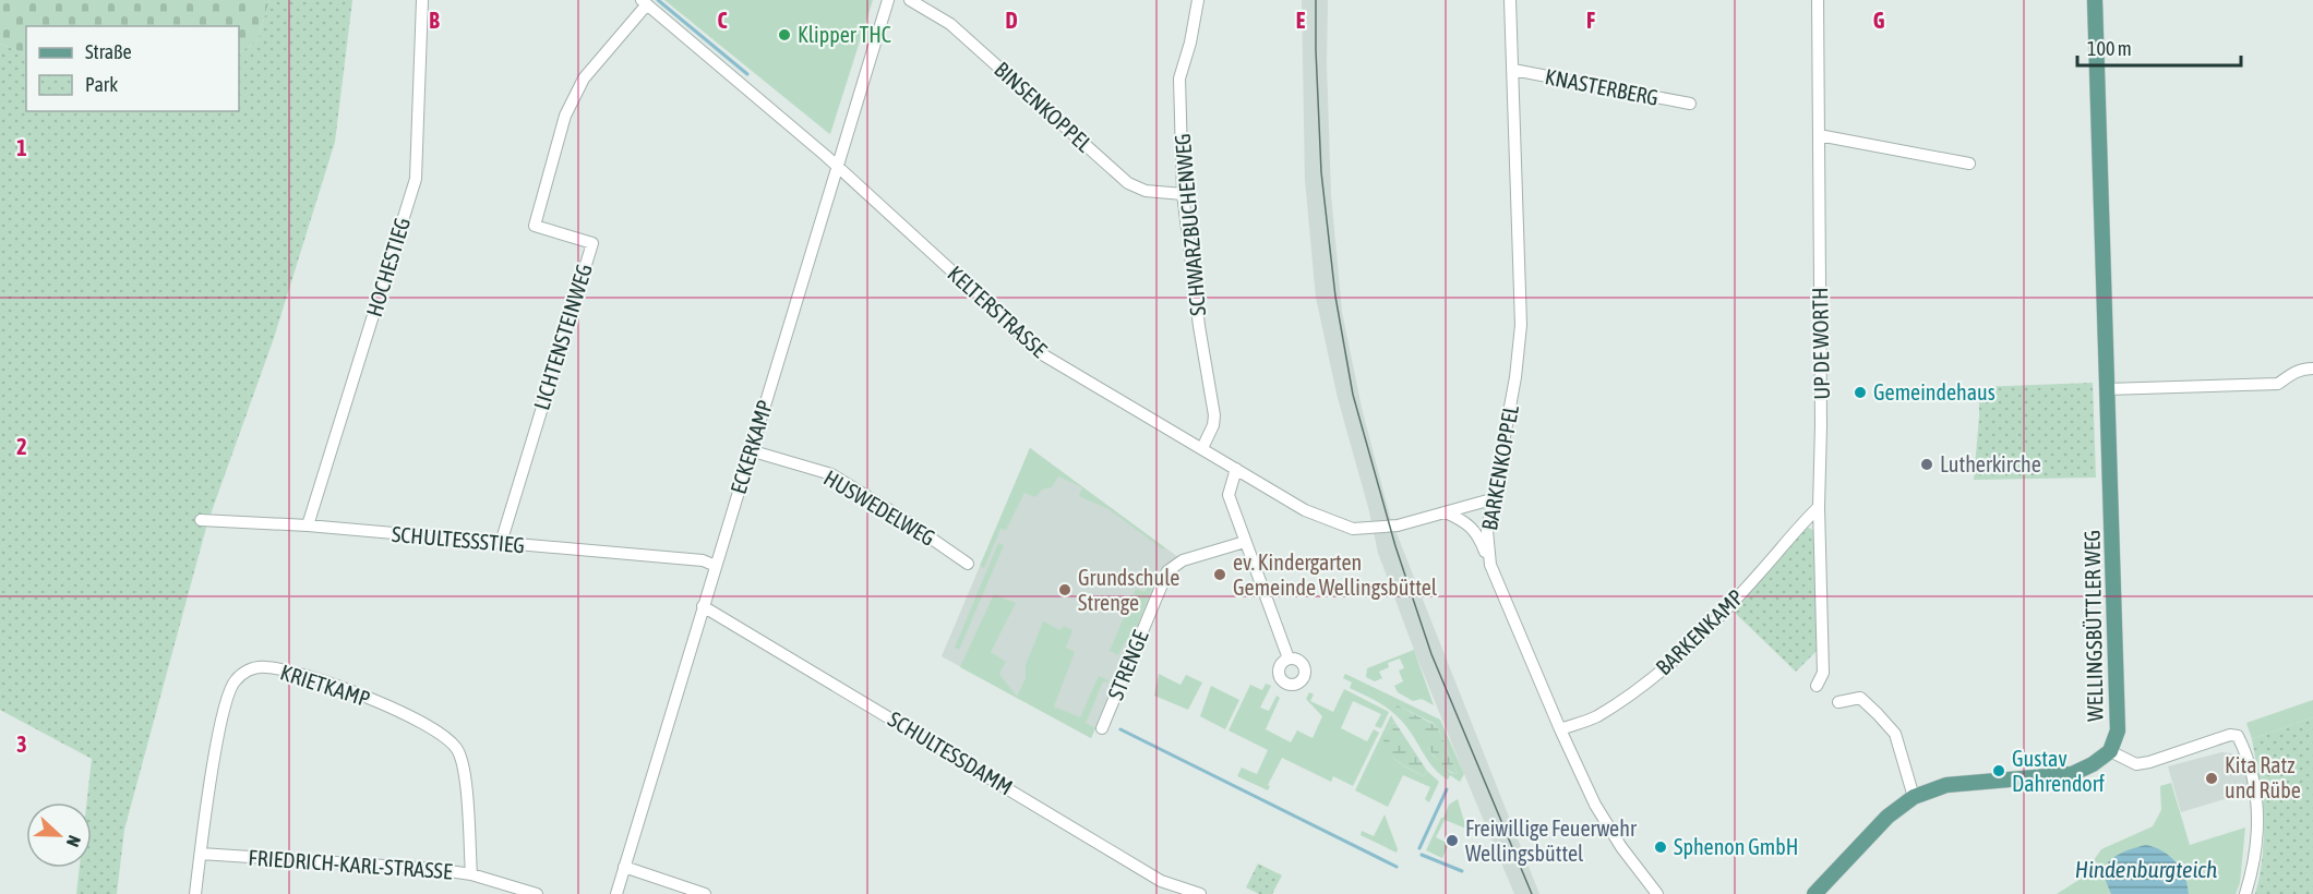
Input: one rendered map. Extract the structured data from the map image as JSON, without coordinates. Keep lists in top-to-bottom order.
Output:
{
  "streets": {
    "main road": ["WELLINGSBÜTTLER WEG"],
    "street": [
      "KNASTERBERG",
      "BINSENKOPPEL",
      "SCHWARZBUCHENWEG",
      "HOCHESTIEG",
      "KELTERSTRASSE",
      "LICHTENSTEINWEG",
      "UP DE WORTH",
      "ECKERKAMP",
      "BARKENKOPPEL",
      "HUSWEDELWEG",
      "SCHULTESSSTIEG",
      "BARKENKAMP",
      "STRENGE",
      "KRIETKAMP",
      "SCHULTESSDAMM",
      "FRIEDRICH-KARL-STRASSE"
    ]
  },
  "crossings": [
    ["KNASTERBERG", "BARKENKOPPEL"],
    ["BINSENKOPPEL", "SCHWARZBUCHENWEG"],
    ["SCHWARZBUCHENWEG", "KELTERSTRASSE"],
    ["HOCHESTIEG", "SCHULTESSSTIEG"],
    ["KELTERSTRASSE", "LICHTENSTEINWEG"],
    ["KELTERSTRASSE", "ECKERKAMP"],
    ["KELTERSTRASSE", "BARKENKOPPEL"],
    ["LICHTENSTEINWEG", "SCHULTESSSTIEG"],
    ["UP DE WORTH", "BARKENKAMP"],
    ["ECKERKAMP", "HUSWEDELWEG"],
    ["ECKERKAMP", "SCHULTESSSTIEG"],
    ["ECKERKAMP", "SCHULTESSDAMM"],
    ["BARKENKOPPEL", "BARKENKAMP"],
    ["KRIETKAMP", "FRIEDRICH-KARL-STRASSE"]
  ],
  "water": ["Hindenburgteich"],
  "places": [
    "Klipper THC",
    "Gemeindehaus",
    "Lutherkirche",
    "ev. Kindergarten Gemeinde Wellingsbüttel",
    "Grundschule Strenge",
    "Gustav Dahrendorf",
    "Kita Ratz und Rübe",
    "Freiwillige Feuerwehr Wellingsbüttel",
    "Sphenon GmbH"
  ],
  "legend": ["Straße", "Park"],
  "scale_bar": "100 m",
  "north": "right",
  "grid": {
    "columns": [
      "B",
      "C",
      "D",
      "E",
      "F",
      "G"
    ],
    "rows": ["1", "2", "3"]
  }
}
